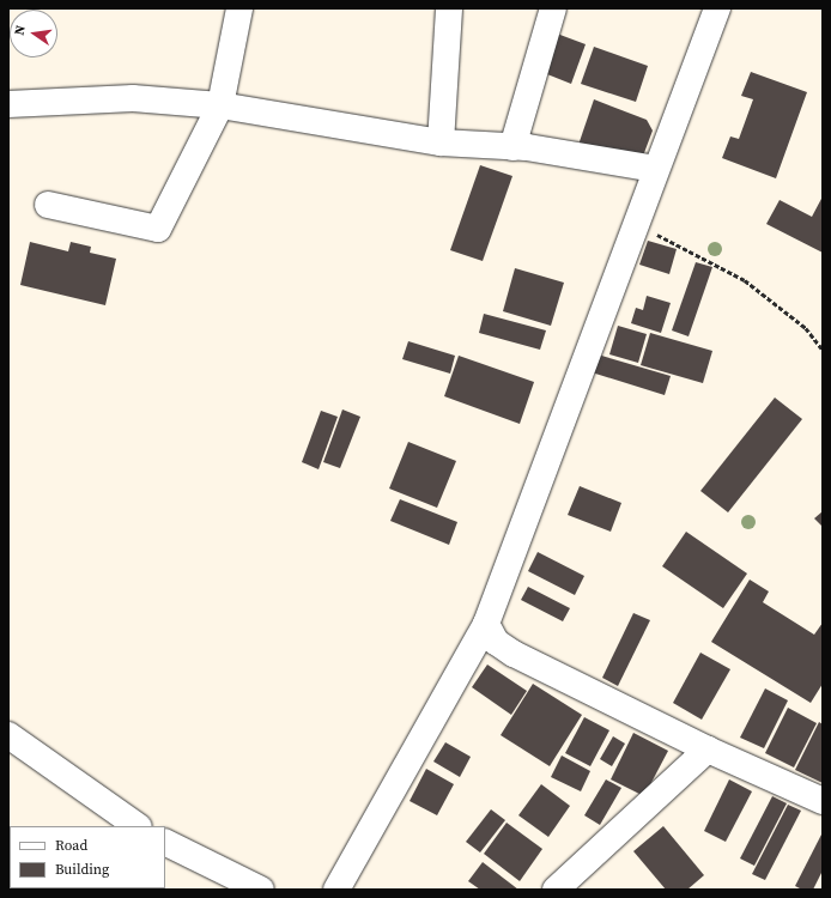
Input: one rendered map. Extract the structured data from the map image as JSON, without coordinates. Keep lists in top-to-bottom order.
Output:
{
  "legend": ["Road", "Building"],
  "north": "left"
}
